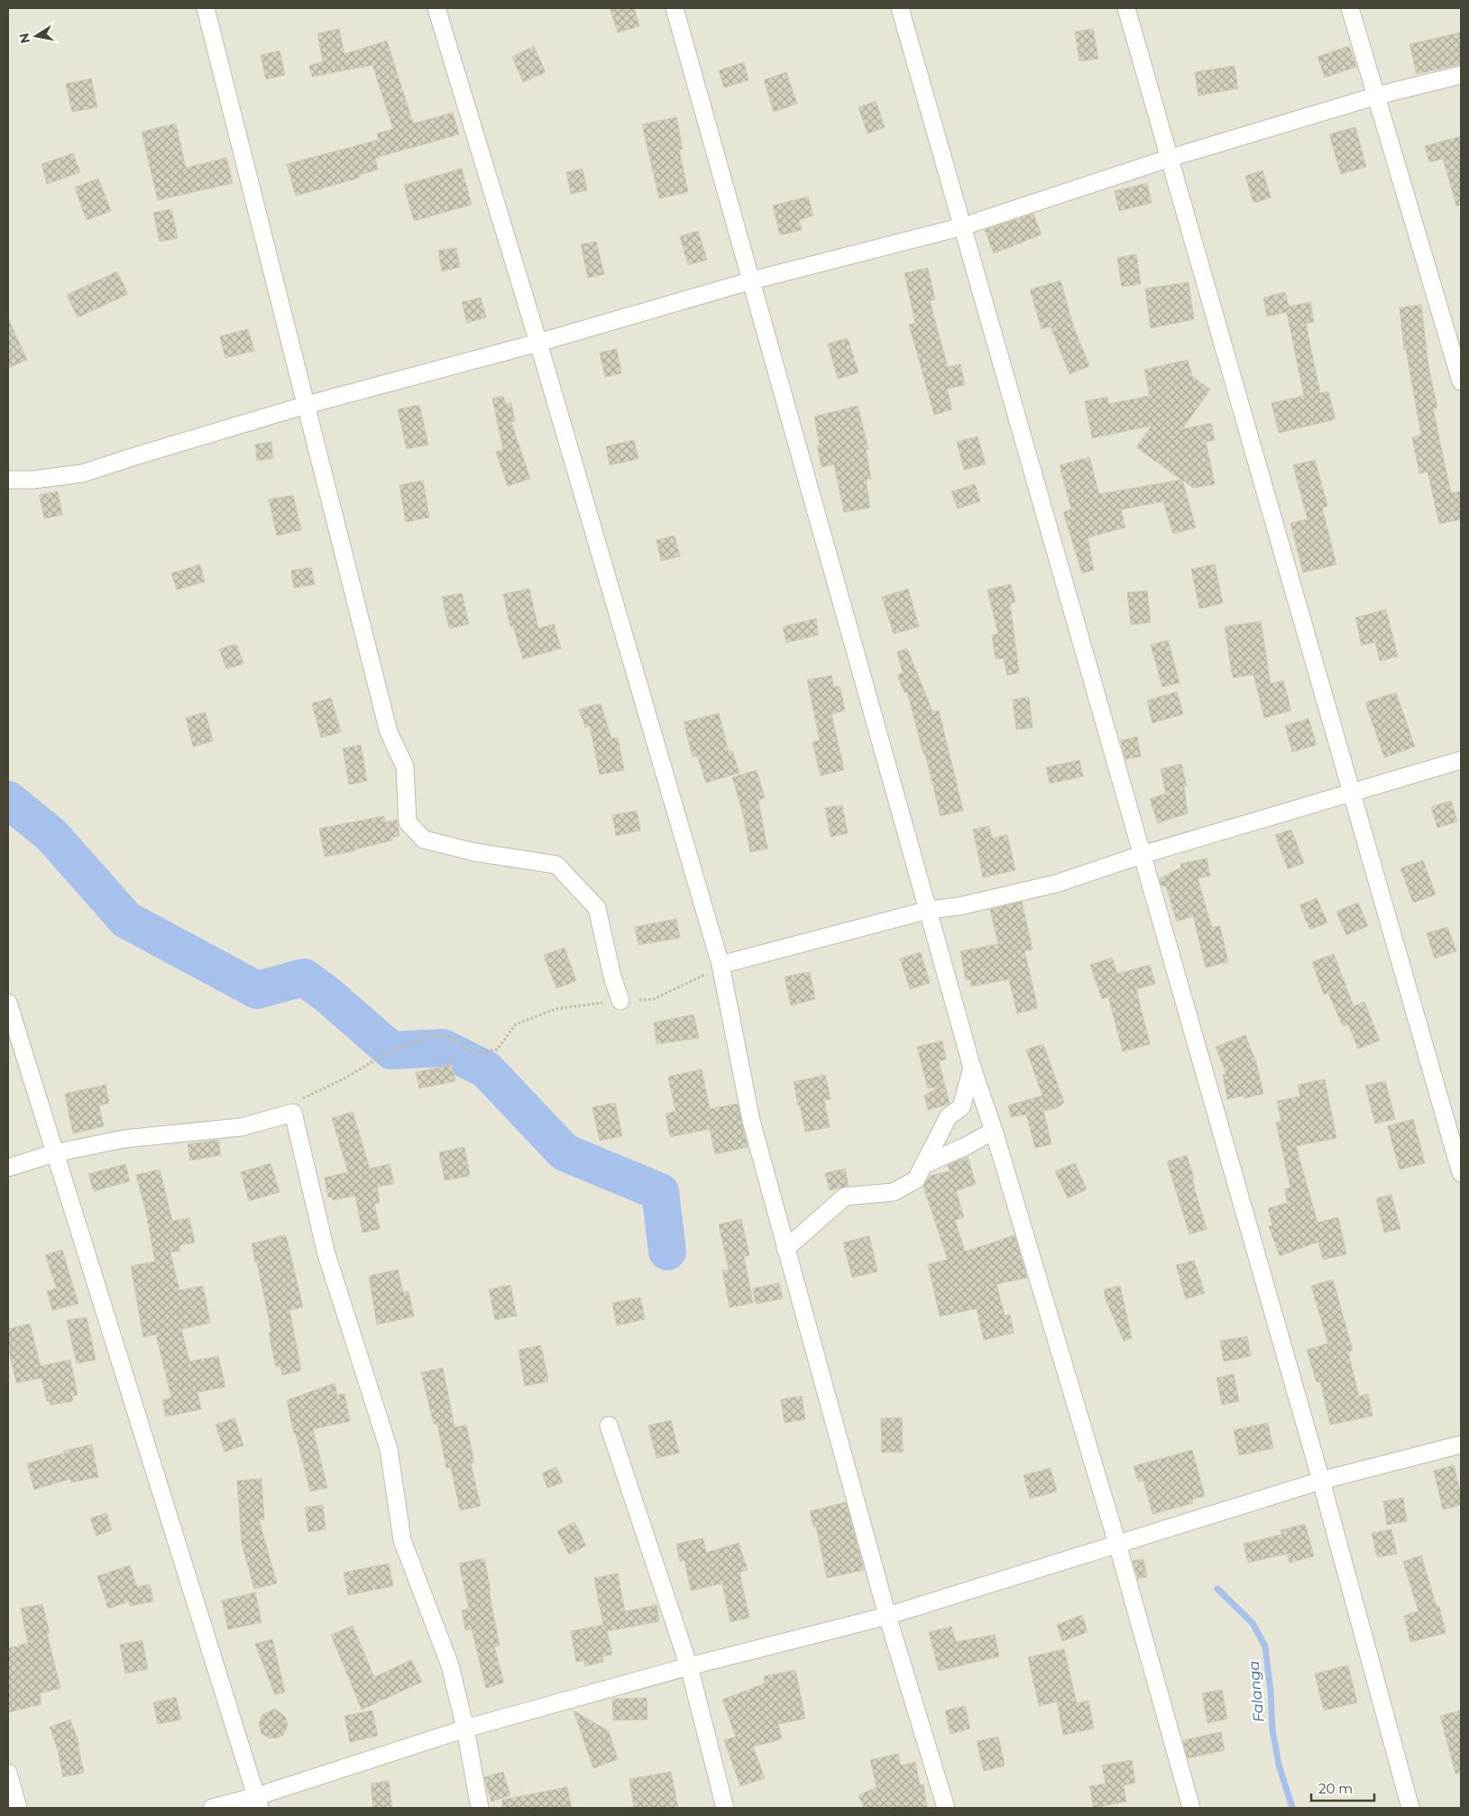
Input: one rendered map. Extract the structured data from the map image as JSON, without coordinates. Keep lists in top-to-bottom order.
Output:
{
  "water": ["Falanga"],
  "scale_bar": "20 m",
  "north": "left"
}
